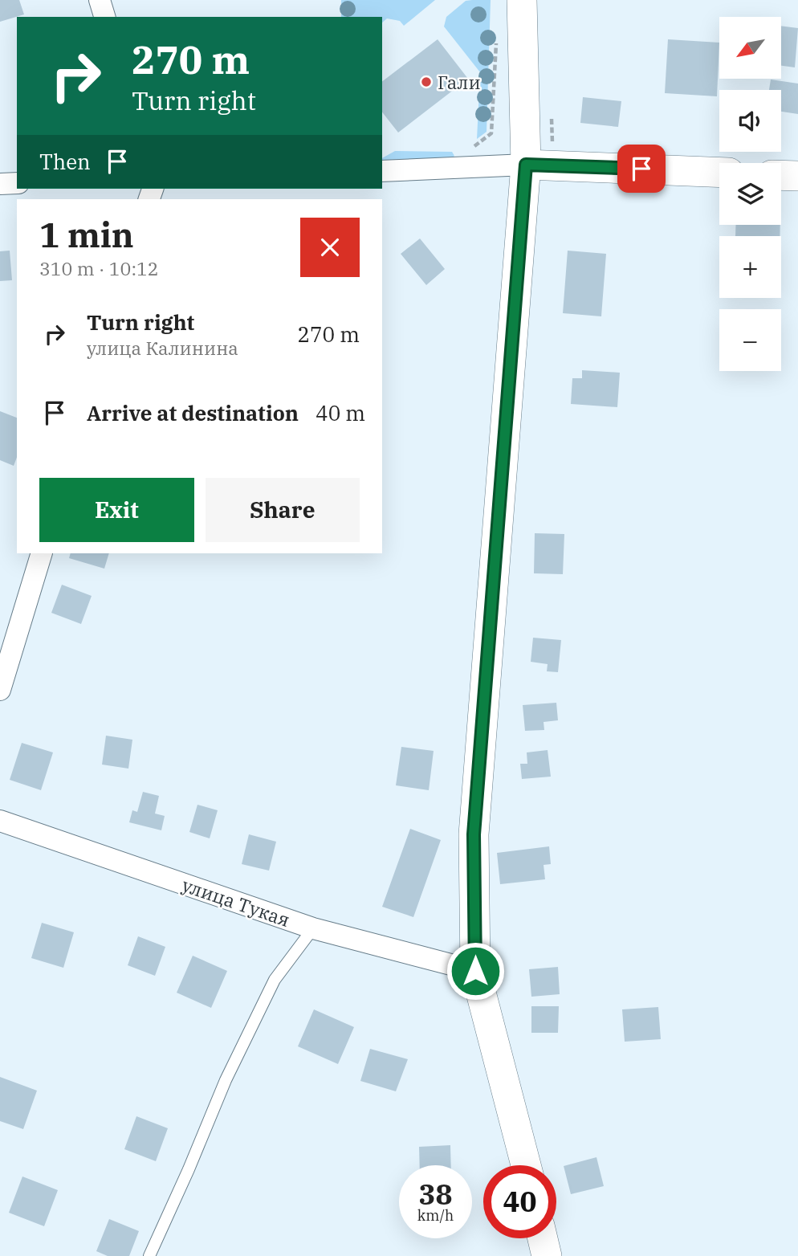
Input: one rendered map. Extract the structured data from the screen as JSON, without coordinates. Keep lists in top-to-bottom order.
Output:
{
  "streets": {
    "street": ["улица Тукая"]
  },
  "places": ["Гали"],
  "north": "bottom left",
  "page": {
    "map_buttons": ["+", "−"],
    "turn": ["270 m", "Turn right"],
    "then": "Then",
    "heading": ["1 min", "310 m · 10:12"],
    "list": [
      {
        "name": "Turn right",
        "note": "улица Калинина",
        "value": "270 m"
      },
      {
        "name": "Arrive at destination",
        "value": "40 m"
      }
    ],
    "buttons": ["Exit", "Share"],
    "speed": "38 km/h",
    "limit": "40"
  }
}
